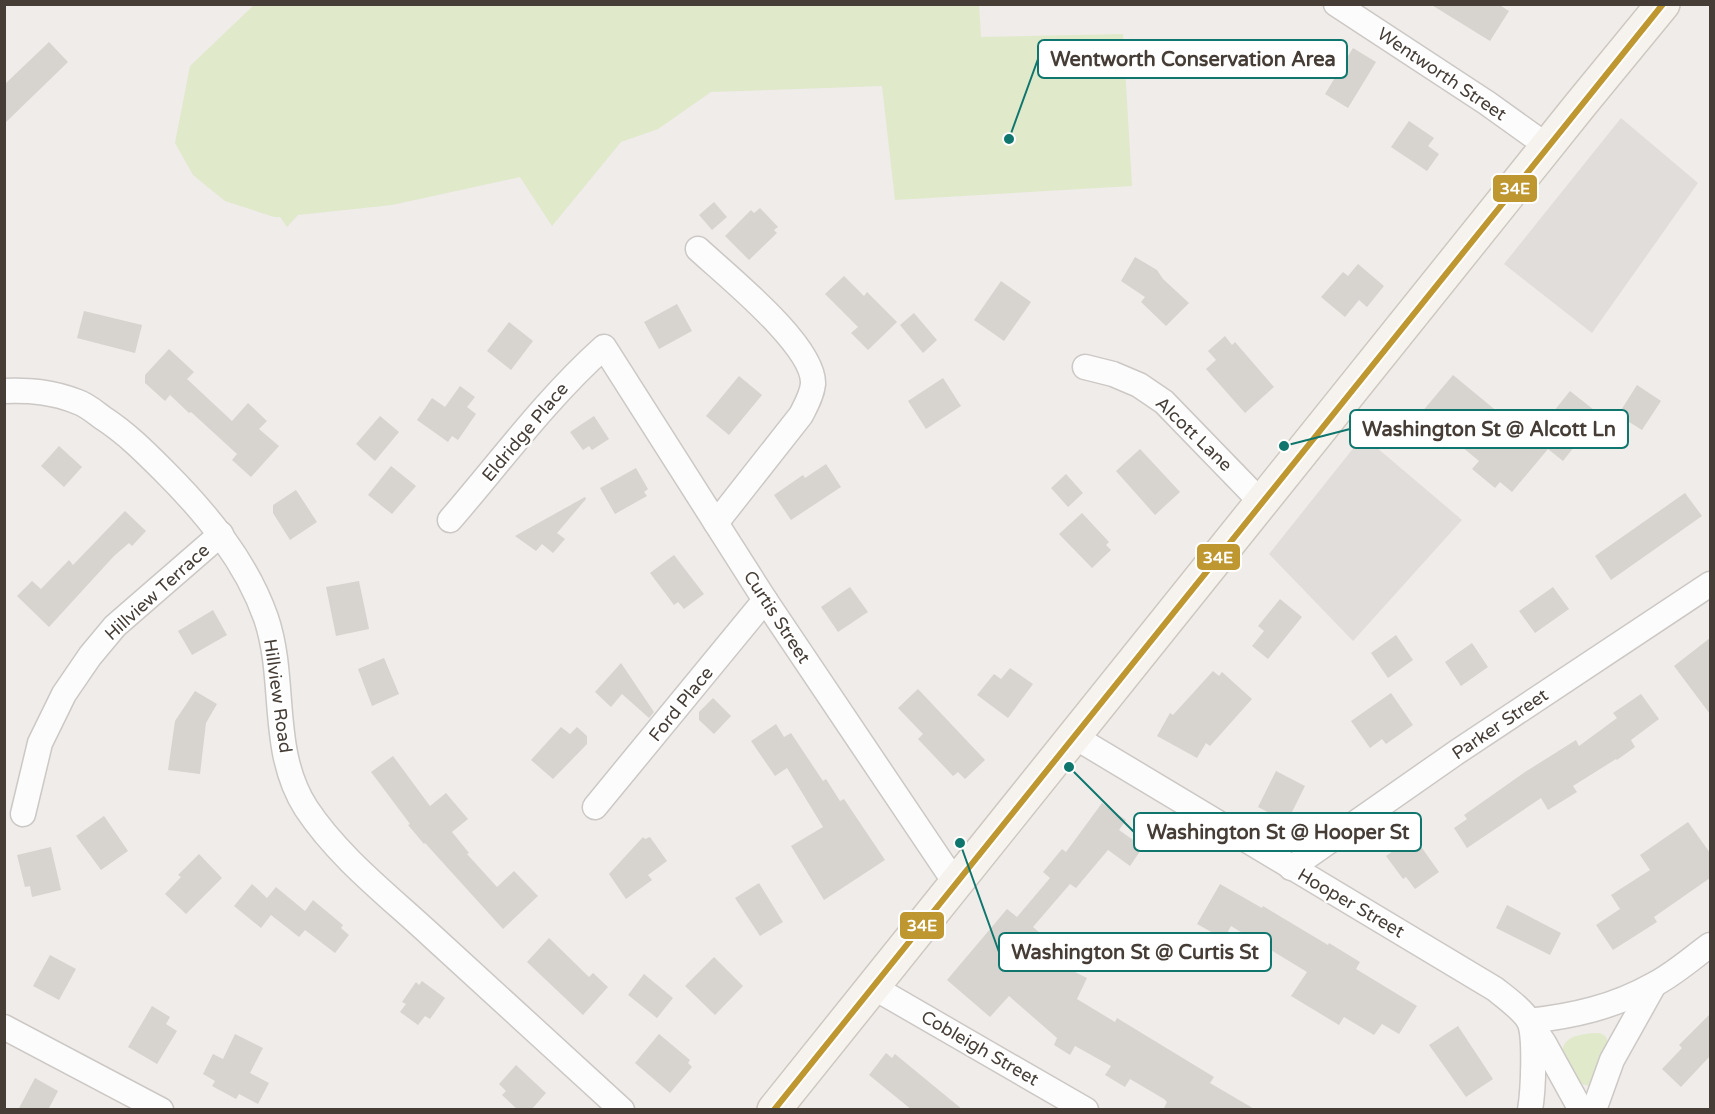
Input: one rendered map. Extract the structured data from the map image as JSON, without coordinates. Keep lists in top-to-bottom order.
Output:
{
  "streets": {
    "street": [
      "Wentworth Street",
      "Eldridge Place",
      "Alcott Lane",
      "Hillview Terrace",
      "Curtis Street",
      "Hillview Road",
      "Ford Place",
      "Parker Street",
      "Hooper Street",
      "Cobleigh Street"
    ]
  },
  "crossings": [
    ["Eldridge Place", "Curtis Street"],
    ["Hillview Terrace", "Hillview Road"],
    ["Curtis Street", "Ford Place"],
    ["Parker Street", "Hooper Street"]
  ],
  "places": [
    "Wentworth Conservation Area",
    "Washington St @ Alcott Ln",
    "Washington St @ Hooper St",
    "Washington St @ Curtis St"
  ],
  "lines": ["transit line 34E"]
}
